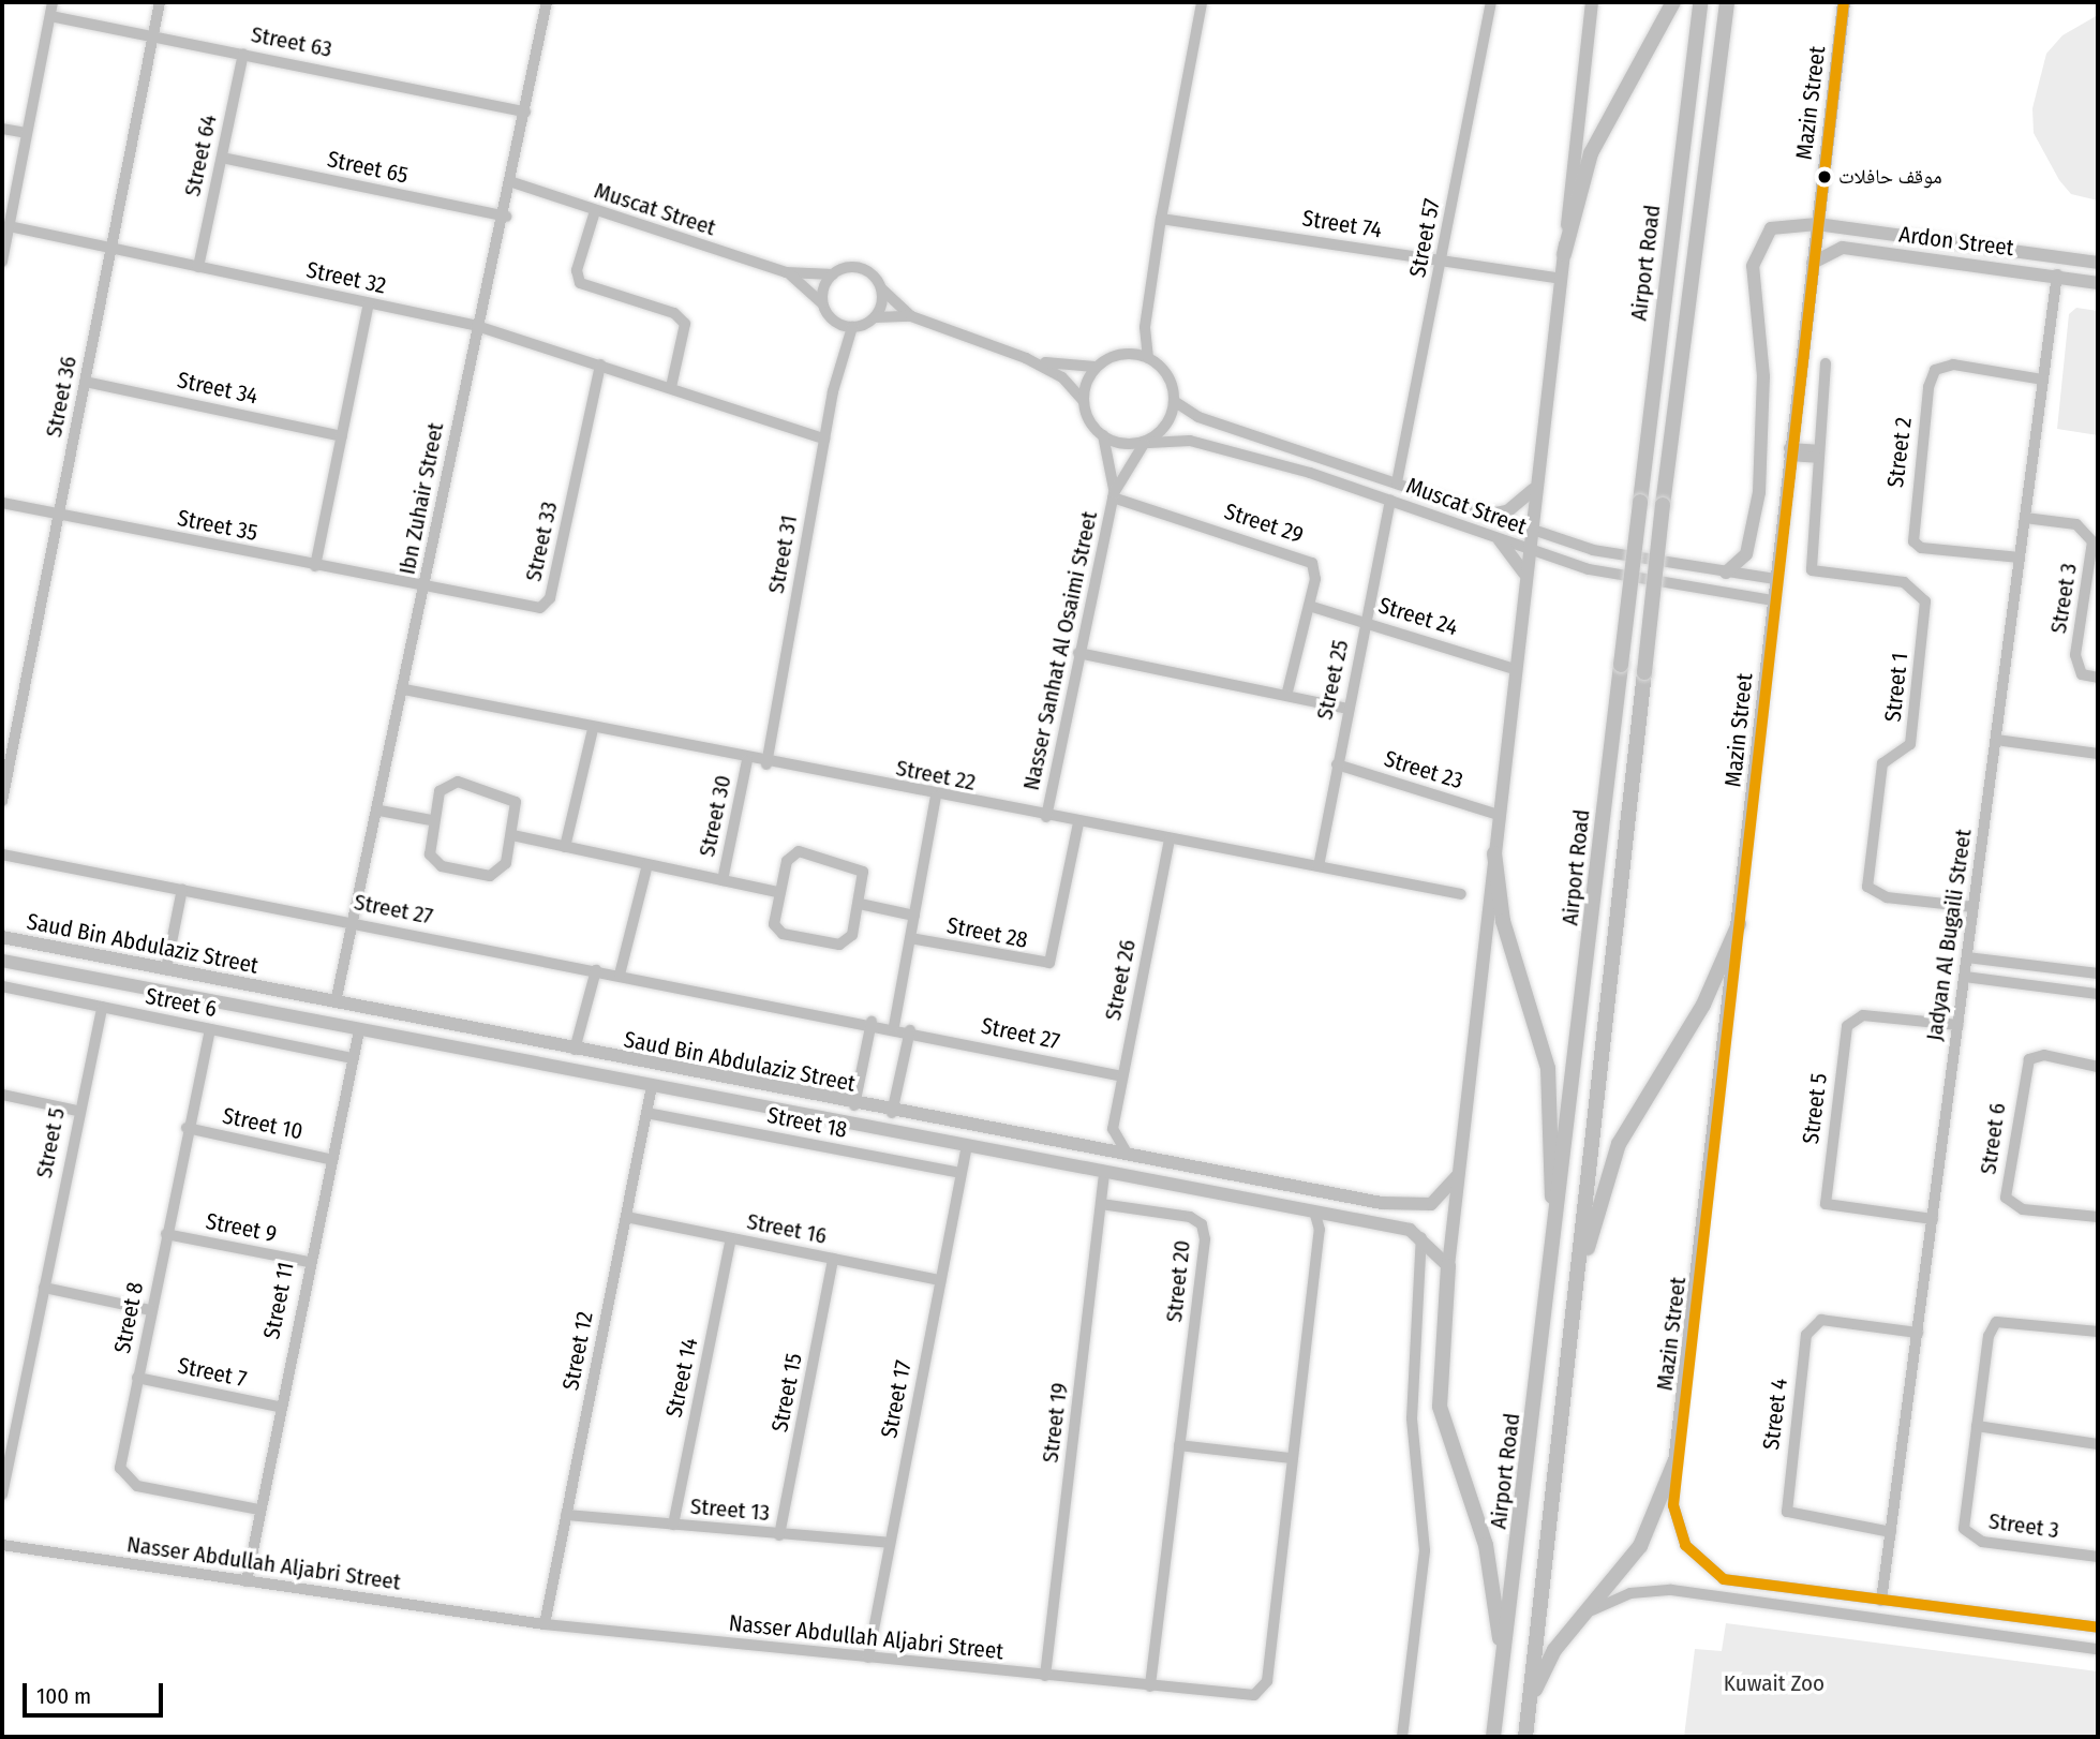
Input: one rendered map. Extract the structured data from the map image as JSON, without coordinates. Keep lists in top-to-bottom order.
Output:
{
  "streets": {
    "highway": ["Airport Road"],
    "main road": ["Mazin Street", "Ardon Street", "Saud Bin Abdulaziz Street"],
    "street": [
      "Street 63",
      "Street 64",
      "Street 65",
      "Muscat Street",
      "Street 74",
      "Street 57",
      "Street 32",
      "Street 34",
      "Street 36",
      "Street 2",
      "Ibn Zuhair Street",
      "Street 29",
      "Street 35",
      "Street 33",
      "Street 31",
      "Street 3",
      "Street 24",
      "Nasser Sanhat Al Osaimi Street",
      "Street 25",
      "Street 1",
      "Street 23",
      "Street 22",
      "Street 30",
      "Street 27",
      "Street 28",
      "Jadyan Al Bugaili Street",
      "Street 26",
      "Street 6",
      "Street 5",
      "Street 18",
      "Street 10",
      "Street 9",
      "Street 16",
      "Street 20",
      "Street 11",
      "Street 8",
      "Street 12",
      "Street 7",
      "Street 14",
      "Street 15",
      "Street 17",
      "Street 4",
      "Street 19",
      "Street 13",
      "Nasser Abdullah Aljabri Street"
    ]
  },
  "crossings": [
    ["Street 63", "Street 64"],
    ["Street 63", "Street 36"],
    ["Street 63", "Ibn Zuhair Street"],
    ["Mazin Street", "Muscat Street"],
    ["Mazin Street", "Ardon Street"],
    ["Street 64", "Street 65"],
    ["Street 64", "Street 32"],
    ["Street 65", "Ibn Zuhair Street"],
    ["Muscat Street", "Street 57"],
    ["Muscat Street", "Ardon Street"],
    ["Muscat Street", "Ibn Zuhair Street"],
    ["Muscat Street", "Street 31"],
    ["Muscat Street", "Nasser Sanhat Al Osaimi Street"],
    ["Muscat Street", "Street 25"],
    ["Street 74", "Street 57"],
    ["Ardon Street", "Jadyan Al Bugaili Street"],
    ["Street 32", "Street 36"],
    ["Street 32", "Ibn Zuhair Street"],
    ["Street 32", "Street 33"],
    ["Street 32", "Street 31"],
    ["Street 34", "Street 36"],
    ["Street 36", "Street 35"],
    ["Street 2", "Jadyan Al Bugaili Street"],
    ["Ibn Zuhair Street", "Street 35"],
    ["Ibn Zuhair Street", "Street 33"],
    ["Ibn Zuhair Street", "Street 22"],
    ["Ibn Zuhair Street", "Street 27"],
    ["Ibn Zuhair Street", "Saud Bin Abdulaziz Street"],
    ["Street 29", "Street 24"],
    ["Street 29", "Nasser Sanhat Al Osaimi Street"],
    ["Street 35", "Street 33"],
    ["Street 31", "Street 22"],
    ["Street 3", "Jadyan Al Bugaili Street"],
    ["Street 24", "Street 25"],
    ["Nasser Sanhat Al Osaimi Street", "Street 22"],
    ["Street 25", "Street 23"],
    ["Street 25", "Street 22"],
    ["Street 1", "Jadyan Al Bugaili Street"],
    ["Street 22", "Street 30"],
    ["Street 22", "Street 28"],
    ["Street 22", "Street 26"],
    ["Street 27", "Street 26"],
    ["Jadyan Al Bugaili Street", "Street 5"],
    ["Jadyan Al Bugaili Street", "Street 4"],
    ["Saud Bin Abdulaziz Street", "Street 11"],
    ["Saud Bin Abdulaziz Street", "Street 12"],
    ["Saud Bin Abdulaziz Street", "Street 17"],
    ["Saud Bin Abdulaziz Street", "Street 19"],
    ["Saud Bin Abdulaziz Street", "Nasser Abdullah Aljabri Street"],
    ["Street 6", "Street 5"],
    ["Street 6", "Street 11"],
    ["Street 6", "Street 8"],
    ["Street 18", "Street 12"],
    ["Street 18", "Street 17"],
    ["Street 10", "Street 11"],
    ["Street 10", "Street 8"],
    ["Street 9", "Street 11"],
    ["Street 9", "Street 8"],
    ["Street 16", "Street 12"],
    ["Street 16", "Street 14"],
    ["Street 16", "Street 15"],
    ["Street 16", "Street 17"],
    ["Street 20", "Street 19"],
    ["Street 20", "Nasser Abdullah Aljabri Street"],
    ["Street 11", "Street 8"],
    ["Street 11", "Street 7"],
    ["Street 11", "Nasser Abdullah Aljabri Street"],
    ["Street 8", "Street 7"],
    ["Street 12", "Street 13"],
    ["Street 12", "Nasser Abdullah Aljabri Street"],
    ["Street 14", "Street 13"],
    ["Street 15", "Street 13"],
    ["Street 17", "Street 13"],
    ["Street 17", "Nasser Abdullah Aljabri Street"],
    ["Street 19", "Nasser Abdullah Aljabri Street"]
  ],
  "parks": ["Kuwait Zoo"],
  "places": ["موقف حافلات"],
  "scale_bar": "100 m"
}
